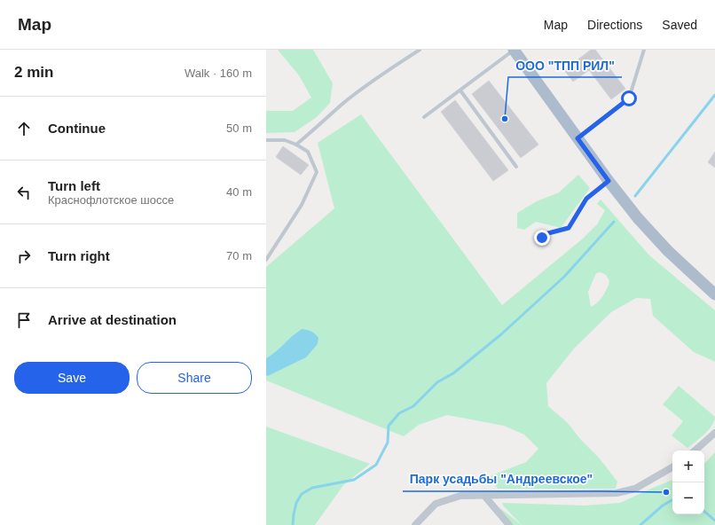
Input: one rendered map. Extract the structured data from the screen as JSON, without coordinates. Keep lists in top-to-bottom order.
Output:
{
  "places": ["ООО \"ТПП РИЛ\"", "Парк усадьбы \"Андреевское\""],
  "page": {
    "header": "Map",
    "nav": ["Map", "Directions", "Saved"],
    "heading": ["2 min", "Walk · 160 m"],
    "list": [
      ["Continue", "50 m"],
      ["Turn left", "Краснофлотское шоссе", "40 m"],
      ["Turn right", "70 m"],
      "Arrive at destination"
    ],
    "buttons": ["Save", "Share"],
    "map_buttons": ["+", "−"]
  }
}
